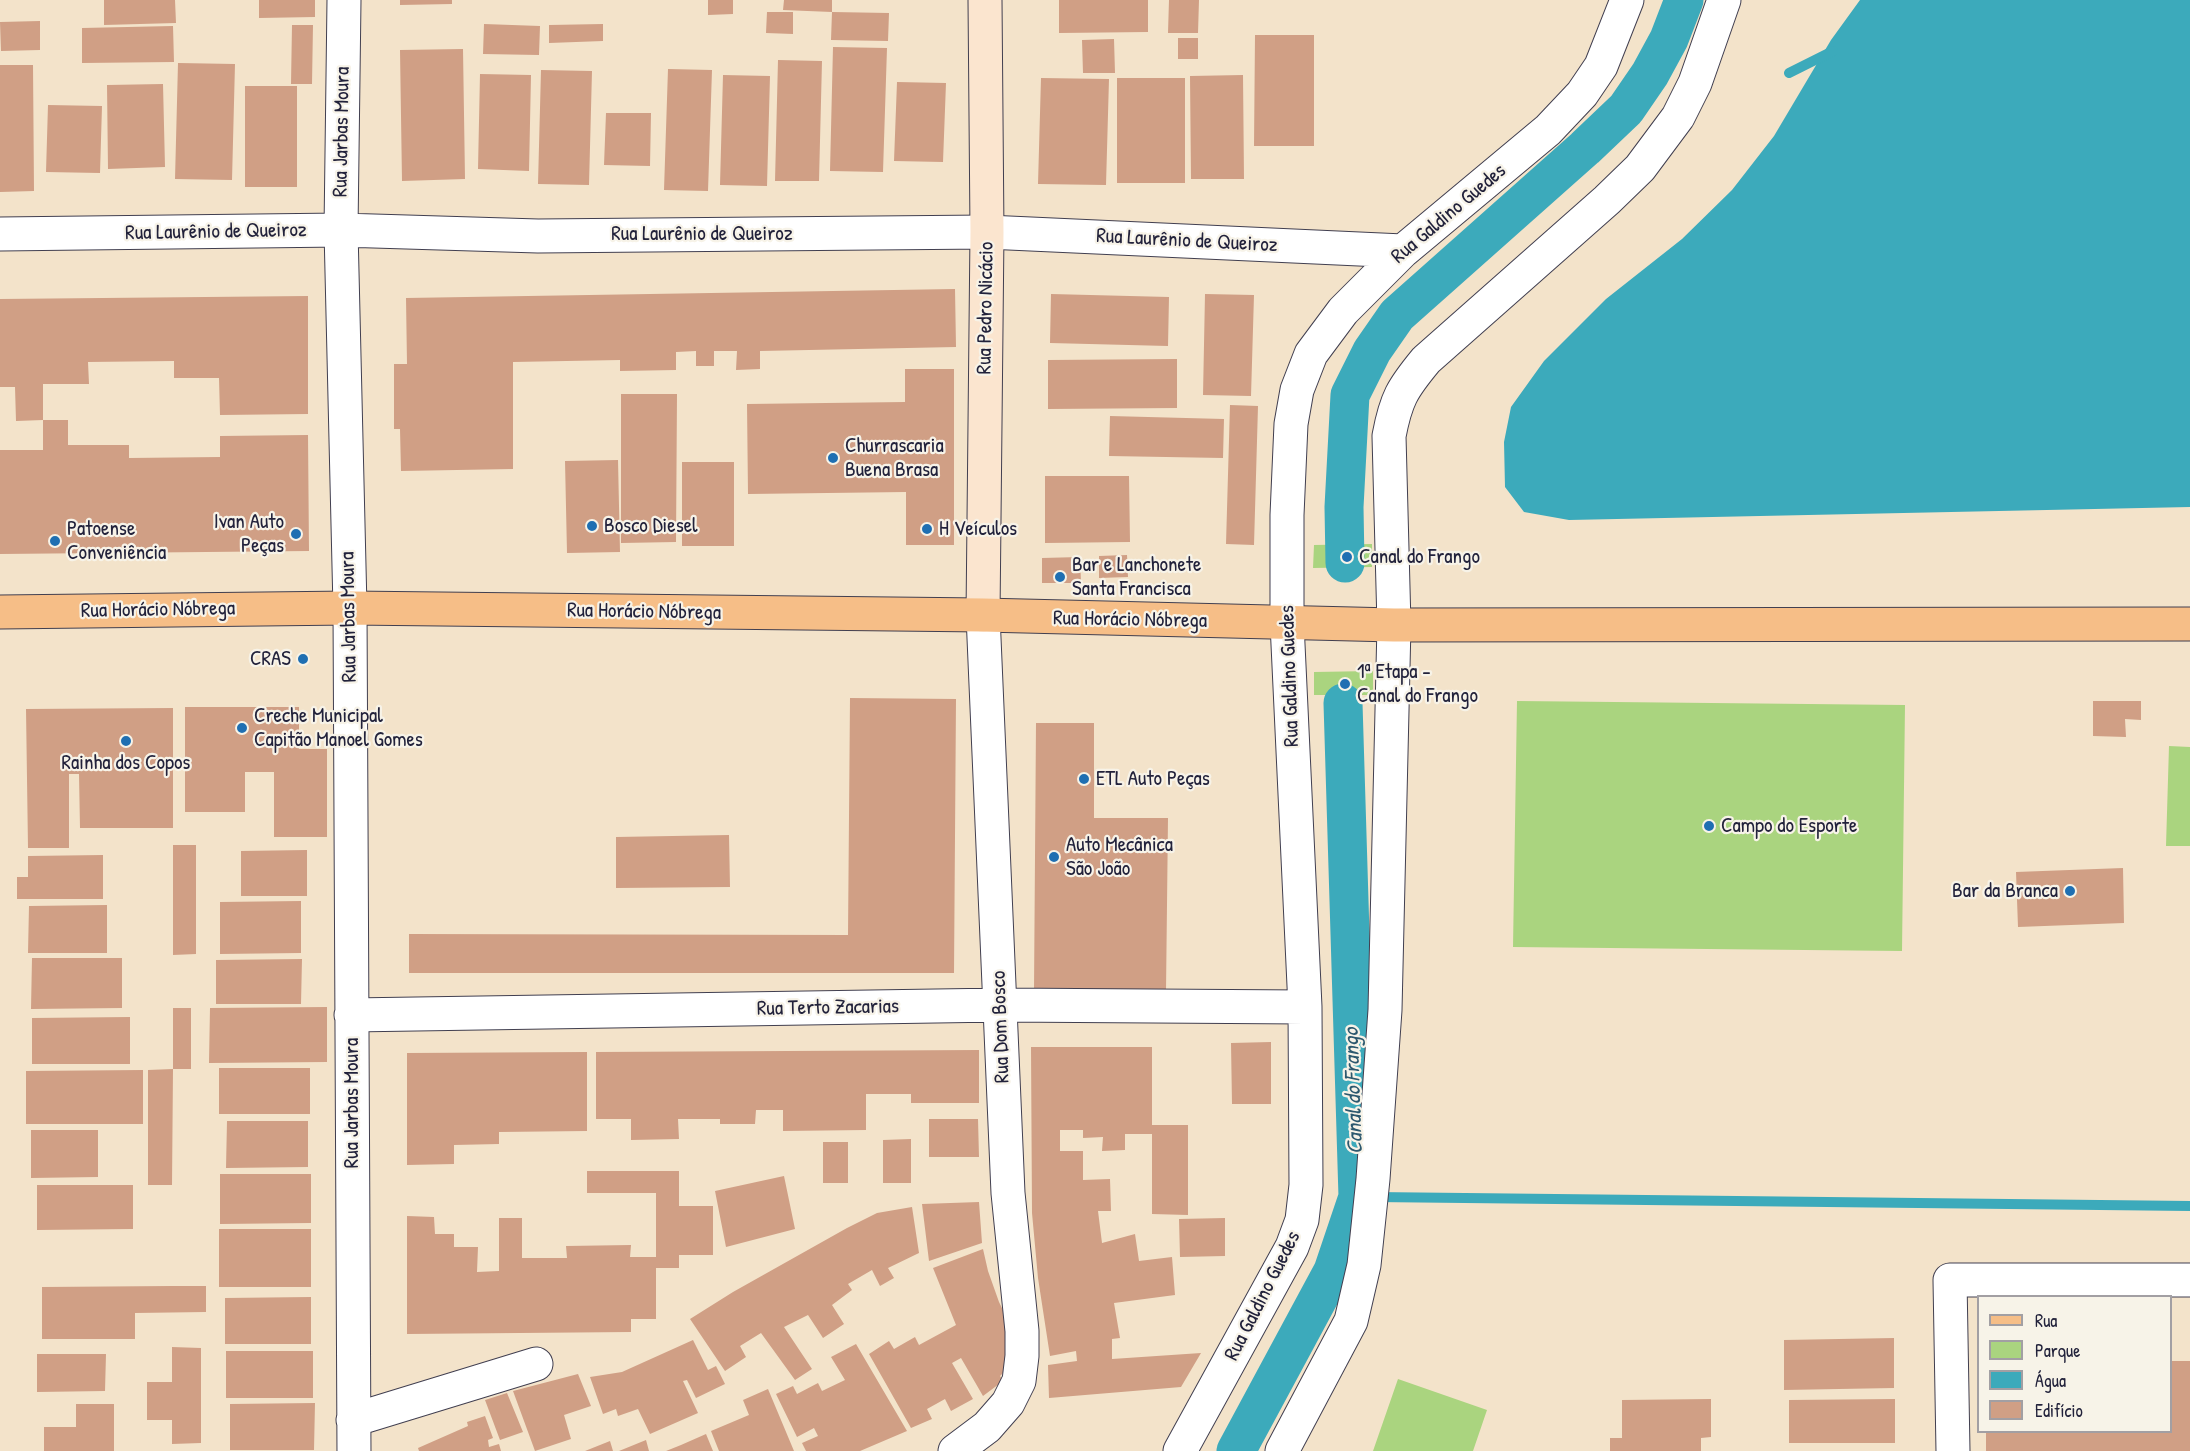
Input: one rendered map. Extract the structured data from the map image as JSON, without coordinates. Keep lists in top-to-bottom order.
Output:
{
  "streets": {
    "main road": ["Rua Pedro Nicácio", "Rua Horácio Nóbrega"],
    "street": [
      "Rua Jarbas Moura",
      "Rua Galdino Guedes",
      "Rua Laurênio de Queiroz",
      "Rua Terto Zacarias",
      "Rua Dom Bosco"
    ]
  },
  "crossings": [
    ["Rua Jarbas Moura", "Rua Laurênio de Queiroz"],
    ["Rua Jarbas Moura", "Rua Horácio Nóbrega"],
    ["Rua Jarbas Moura", "Rua Terto Zacarias"],
    ["Rua Galdino Guedes", "Rua Laurênio de Queiroz"],
    ["Rua Galdino Guedes", "Rua Horácio Nóbrega"],
    ["Rua Galdino Guedes", "Rua Terto Zacarias"],
    ["Rua Laurênio de Queiroz", "Rua Pedro Nicácio"],
    ["Rua Pedro Nicácio", "Rua Horácio Nóbrega"],
    ["Rua Pedro Nicácio", "Rua Dom Bosco"],
    ["Rua Horácio Nóbrega", "Rua Dom Bosco"],
    ["Rua Terto Zacarias", "Rua Dom Bosco"]
  ],
  "water": ["Canal do Frango"],
  "places": [
    "Churrascaria Buena Brasa",
    "Bosco Diesel",
    "H Veículos",
    "Ivan Auto Peças",
    "Patoense Conveniência",
    "Canal do Frango",
    "Bar e Lanchonete Santa Francisca",
    "CRAS",
    "1ª Etapa - Canal do Frango",
    "Creche Municipal Capitão Manoel Gomes",
    "Rainha dos Copos",
    "ETL Auto Peças",
    "Campo do Esporte",
    "Auto Mecânica São João",
    "Bar da Branca"
  ],
  "legend": [
    "Rua",
    "Parque",
    "Água",
    "Edifício"
  ]
}
